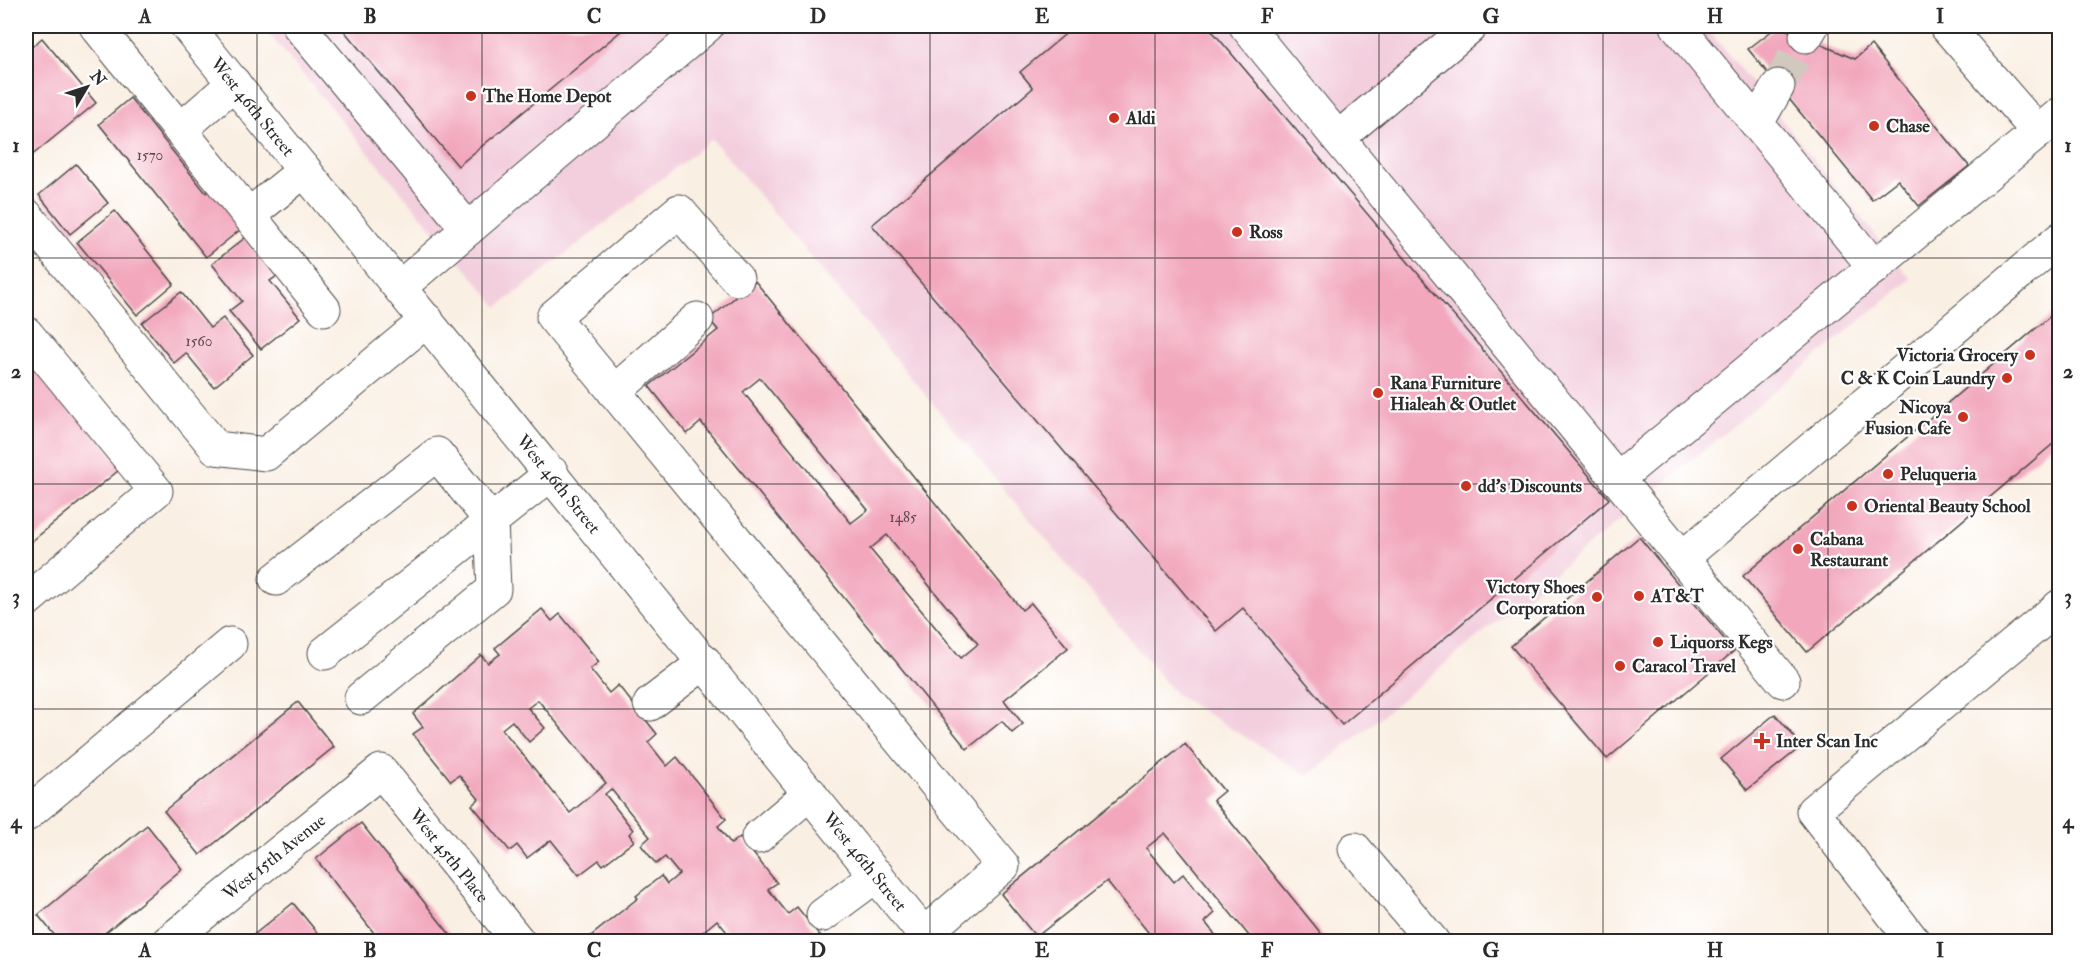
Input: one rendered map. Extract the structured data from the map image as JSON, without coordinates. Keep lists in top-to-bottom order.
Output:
{
  "streets": {
    "street": ["West 46th Street", "West 15th Avenue", "West 45th Place"]
  },
  "crossings": [
    ["West 15th Avenue", "West 45th Place"]
  ],
  "places": {
    "other": [
      "The Home Depot",
      "Aldi",
      "Chase",
      "Ross",
      "Victoria Grocery",
      "C & K Coin Laundry",
      "Rana Furniture Hialeah & Outlet",
      "Nicoya Fusion Cafe",
      "Peluqueria",
      "dd's Discounts",
      "Oriental Beauty School",
      "Cabana Restaurant",
      "AT&T",
      "Victory Shoes Corporation",
      "Liquorss Kegs",
      "Caracol Travel"
    ],
    "health": ["Inter Scan Inc"]
  },
  "house_numbers": ["1570", "1560", "1485"],
  "north": "top right",
  "grid": {
    "columns": [
      "A",
      "B",
      "C",
      "D",
      "E",
      "F",
      "G",
      "H",
      "I"
    ],
    "rows": [
      "1",
      "2",
      "3",
      "4"
    ]
  }
}
